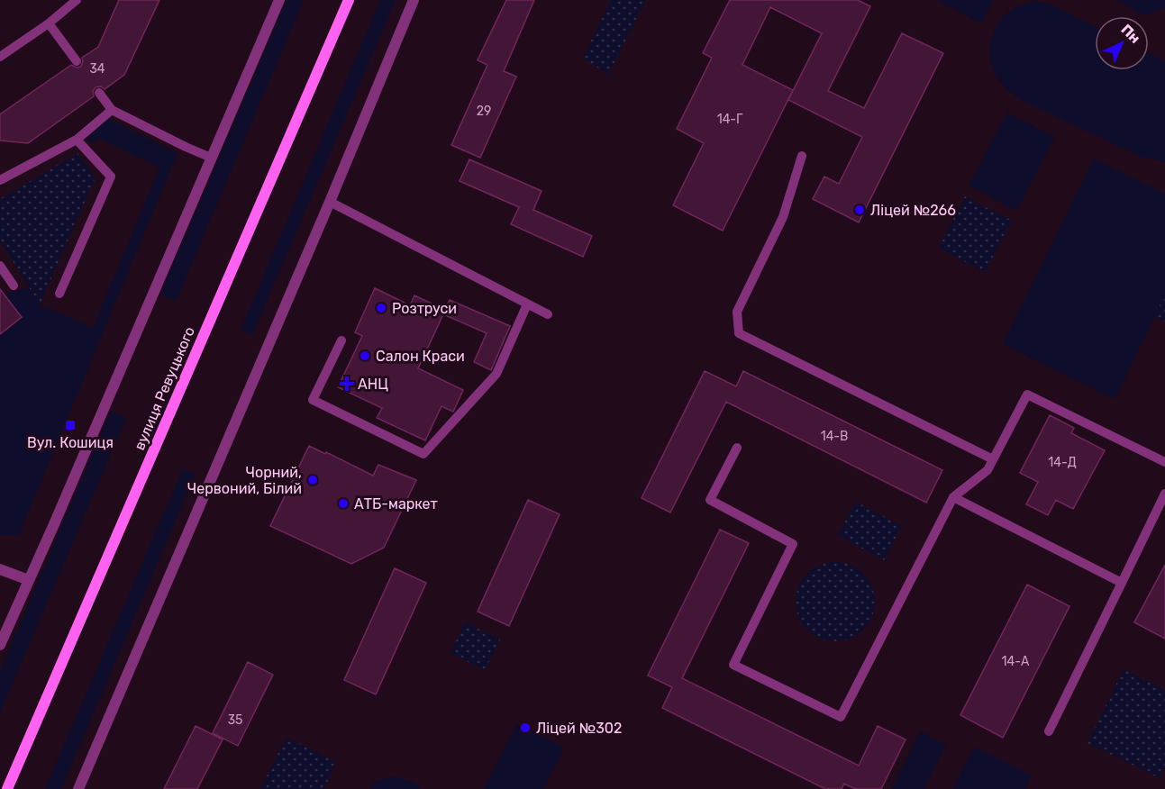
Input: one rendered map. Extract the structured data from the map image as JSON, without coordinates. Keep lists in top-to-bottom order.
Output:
{
  "streets": {
    "street": ["вулиця Ревуцького"]
  },
  "places": {
    "other": [
      "Ліцей №266",
      "Розтруси",
      "Салон Краси",
      "Чорний, Червоний, Білий",
      "АТБ-маркет",
      "Ліцей №302"
    ],
    "health": ["АНЦ"],
    "transit": ["Вул. Кошиця"]
  },
  "house_numbers": [
    "34",
    "29",
    "14-Г",
    "14-В",
    "14-Д",
    "14-А",
    "35"
  ],
  "north": "top right"
}
